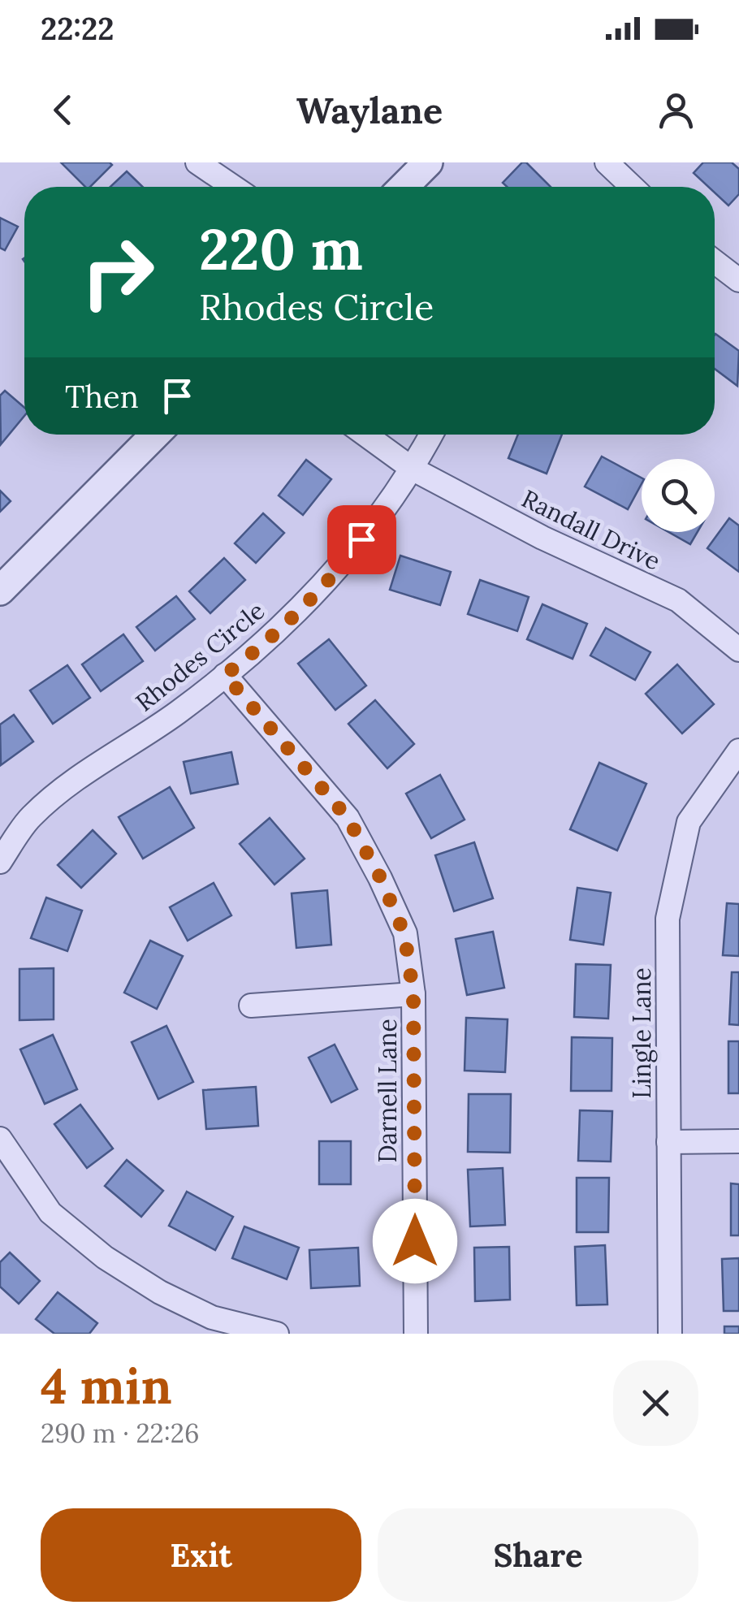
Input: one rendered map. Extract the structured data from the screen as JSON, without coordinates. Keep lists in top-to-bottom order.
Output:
{
  "streets": {
    "street": [
      "Randall Drive",
      "Rhodes Circle",
      "Lingle Lane",
      "Darnell Lane"
    ]
  },
  "crossings": [
    ["Randall Drive", "Rhodes Circle"],
    ["Rhodes Circle", "Darnell Lane"]
  ],
  "page": {
    "status": "22:22",
    "header": "Waylane",
    "turn": ["220 m", "Rhodes Circle"],
    "then": "Then",
    "heading": ["4 min", "290 m · 22:26"],
    "buttons": ["Exit", "Share"]
  }
}
